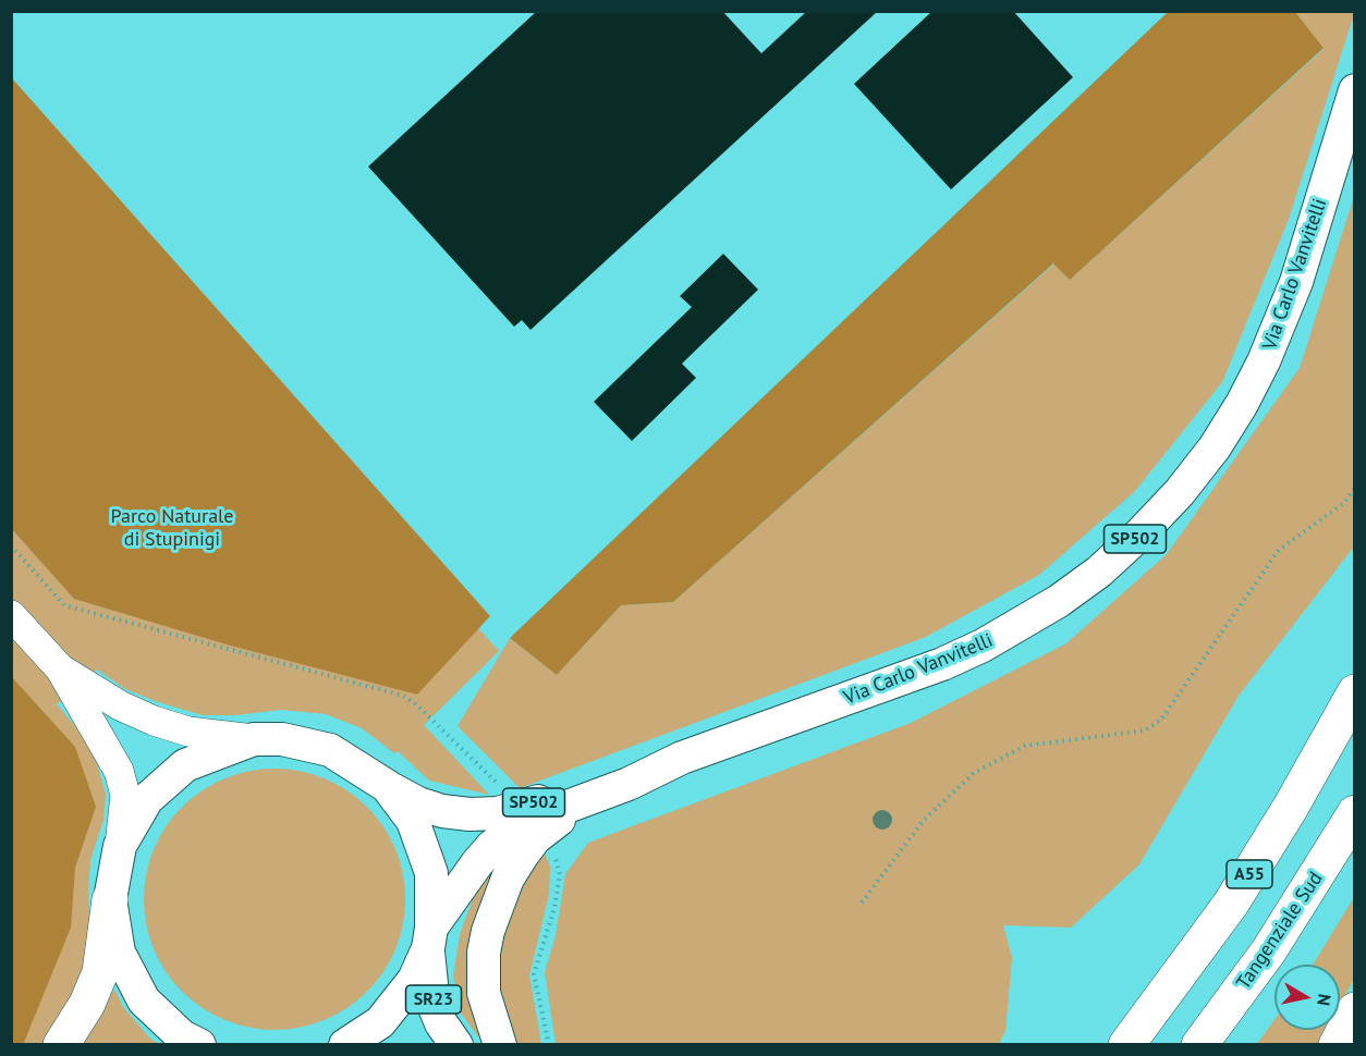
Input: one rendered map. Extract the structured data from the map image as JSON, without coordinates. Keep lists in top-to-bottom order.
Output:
{
  "streets": {
    "highway": ["A55", "Tangenziale Sud"],
    "main road": ["Via Carlo Vanvitelli", "SP502", "SR23"]
  },
  "crossings": [
    ["Via Carlo Vanvitelli", "SP502"],
    ["Via Carlo Vanvitelli", "SR23"]
  ],
  "parks": ["Parco Naturale di Stupinigi"],
  "north": "right"
}
